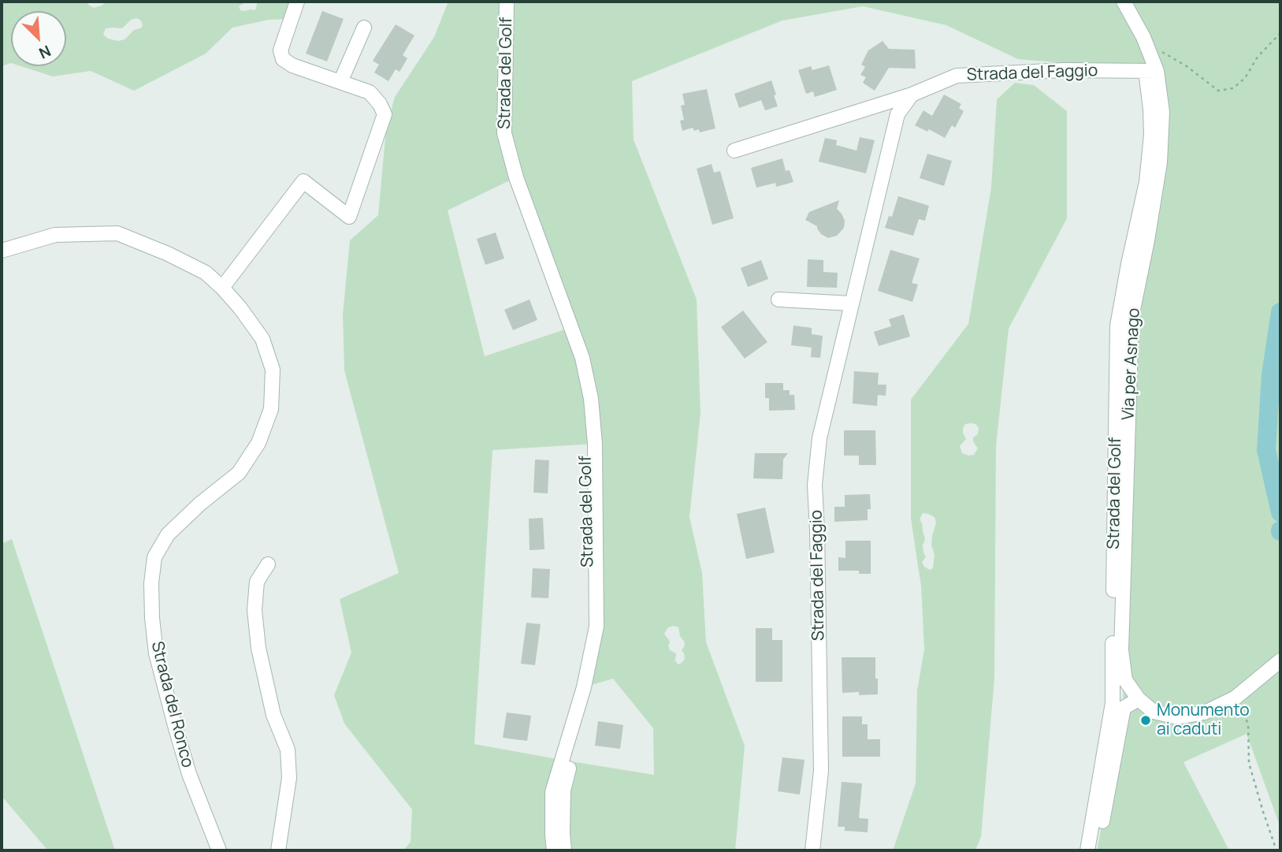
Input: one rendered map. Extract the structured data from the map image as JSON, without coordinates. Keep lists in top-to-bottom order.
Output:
{
  "streets": {
    "street": [
      "Strada del Golf",
      "Strada del Faggio",
      "Via per Asnago",
      "Strada del Ronco"
    ]
  },
  "crossings": [
    ["Strada del Golf", "Strada del Faggio"],
    ["Strada del Golf", "Via per Asnago"],
    ["Strada del Faggio", "Via per Asnago"]
  ],
  "places": ["Monumento ai caduti"],
  "north": "bottom right"
}
